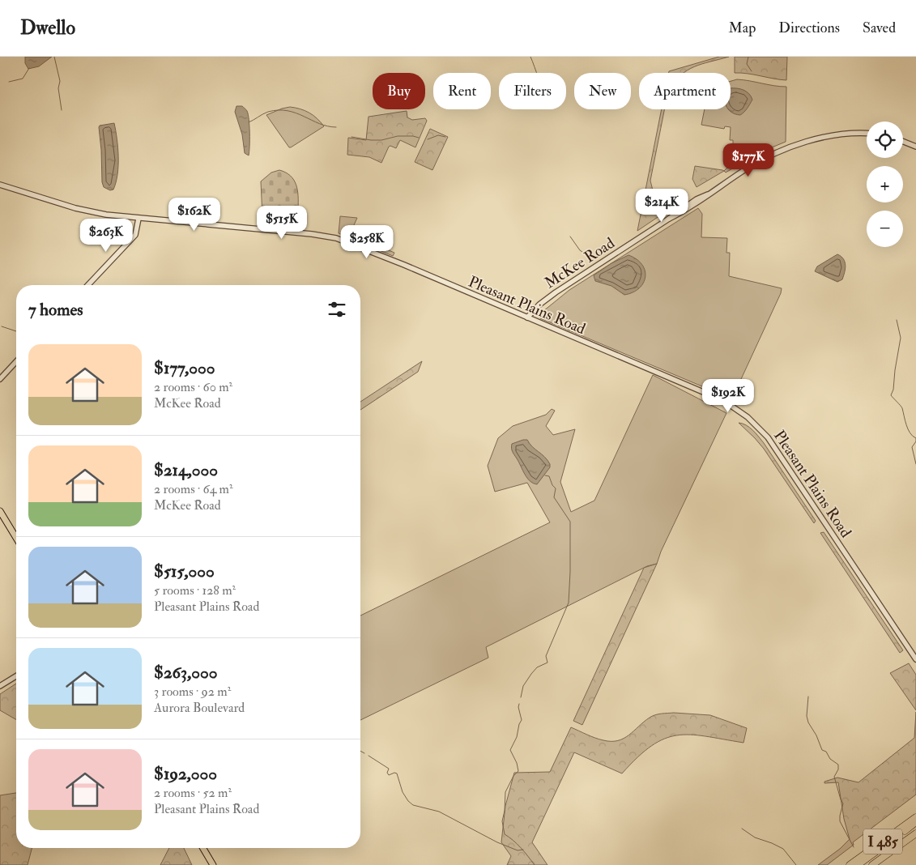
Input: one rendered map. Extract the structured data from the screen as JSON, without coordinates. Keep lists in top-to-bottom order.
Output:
{
  "streets": {
    "highway": ["I 485"],
    "street": ["McKee Road", "Pleasant Plains Road"]
  },
  "crossings": [
    ["McKee Road", "Pleasant Plains Road"]
  ],
  "page": {
    "header": "Dwello",
    "nav": ["Map", "Directions", "Saved"],
    "chip": [
      "Buy",
      "Rent",
      "Filters",
      "New",
      "Apartment"
    ],
    "map_buttons": ["+", "−"],
    "price": [
      "$177K",
      "$214K",
      "$162K",
      "$515K",
      "$263K",
      "$258K",
      "$192K"
    ],
    "heading": "7 homes",
    "list": [
      {
        "name": "$177,000",
        "note": "2 rooms · 60 m² · McKee Road"
      },
      {
        "name": "$214,000",
        "note": "2 rooms · 64 m² · McKee Road"
      },
      {
        "name": "$515,000",
        "note": "5 rooms · 128 m² · Pleasant Plains Road"
      },
      {
        "name": "$263,000",
        "note": "3 rooms · 92 m² · Aurora Boulevard"
      },
      {
        "name": "$192,000",
        "note": "2 rooms · 52 m² · Pleasant Plains Road"
      }
    ]
  }
}
